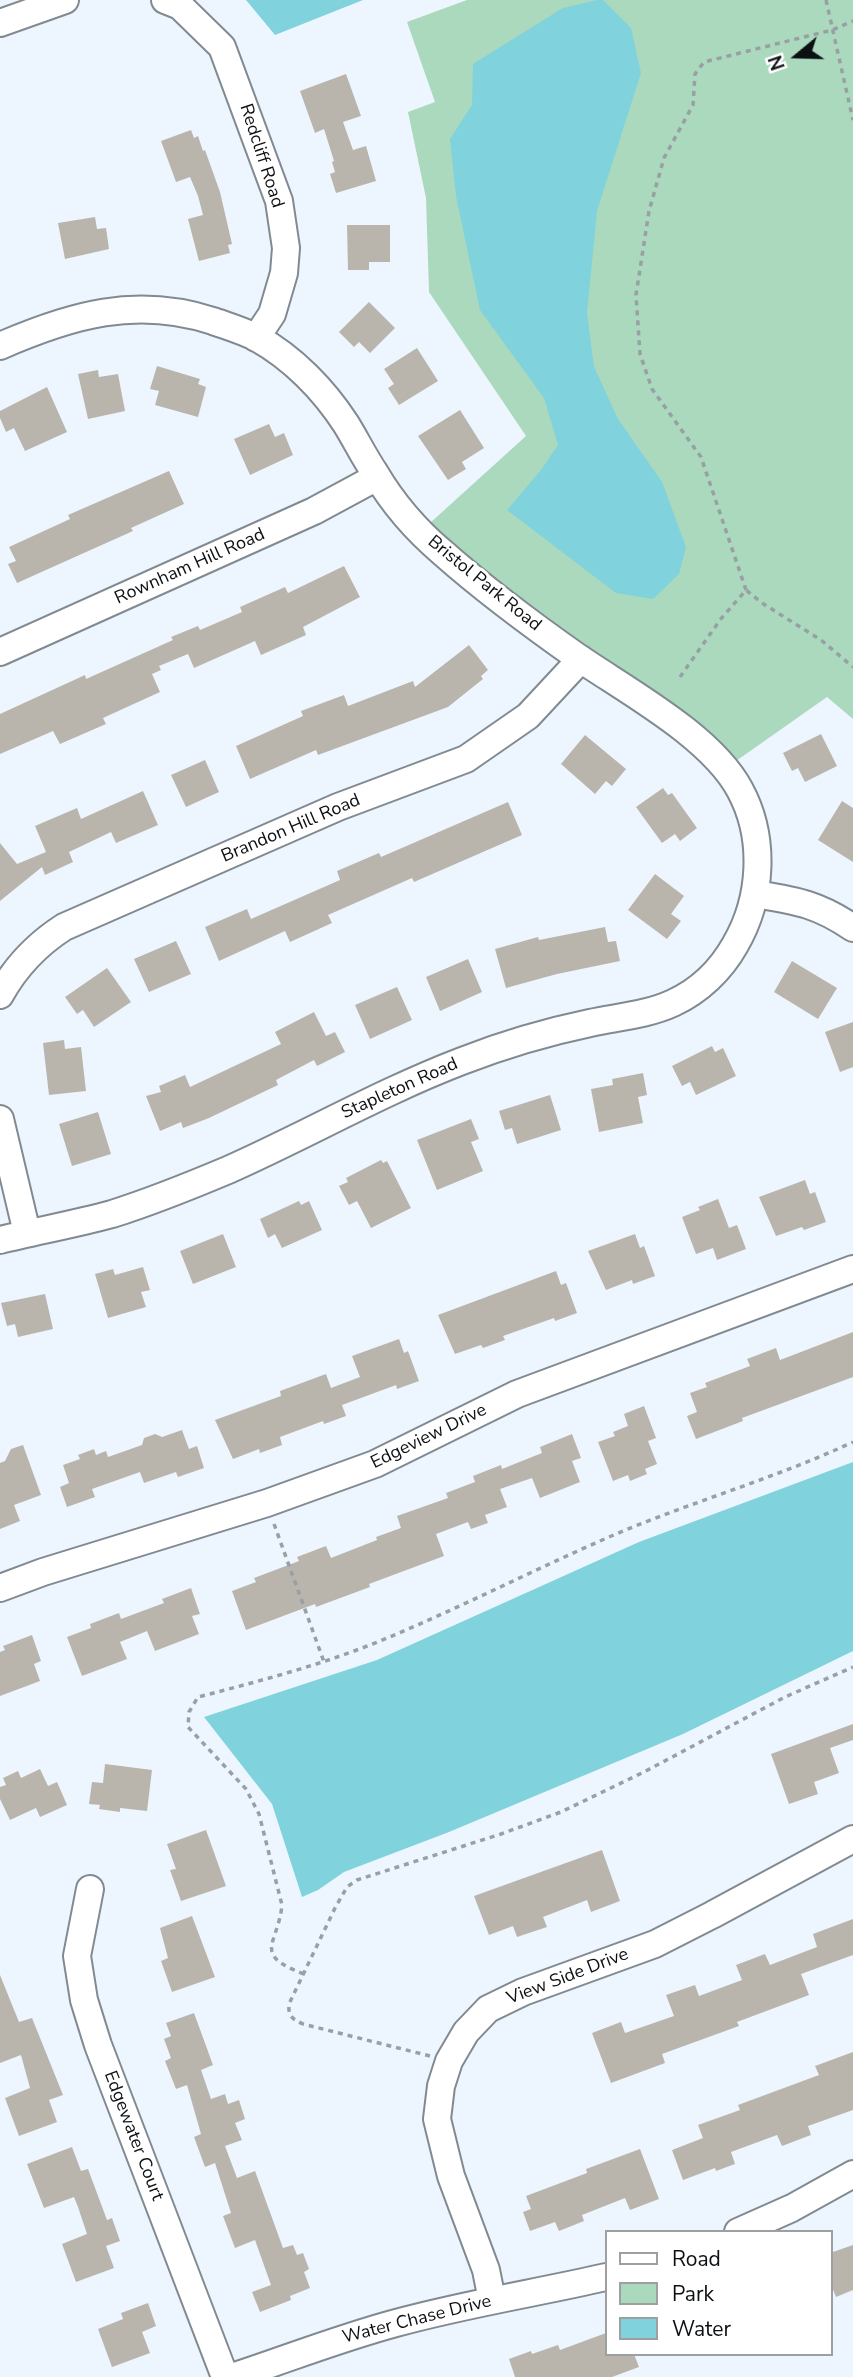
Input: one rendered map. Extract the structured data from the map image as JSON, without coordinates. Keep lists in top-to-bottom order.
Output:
{
  "streets": {
    "street": [
      "Redcliff Road",
      "Rownham Hill Road",
      "Bristol Park Road",
      "Brandon Hill Road",
      "Stapleton Road",
      "Edgeview Drive",
      "View Side Drive",
      "Edgewater Court",
      "Water Chase Drive"
    ]
  },
  "crossings": [
    ["Redcliff Road", "Bristol Park Road"],
    ["Rownham Hill Road", "Bristol Park Road"],
    ["Bristol Park Road", "Brandon Hill Road"],
    ["Bristol Park Road", "Stapleton Road"],
    ["View Side Drive", "Water Chase Drive"]
  ],
  "legend": ["Road", "Park", "Water"],
  "north": "left"
}
